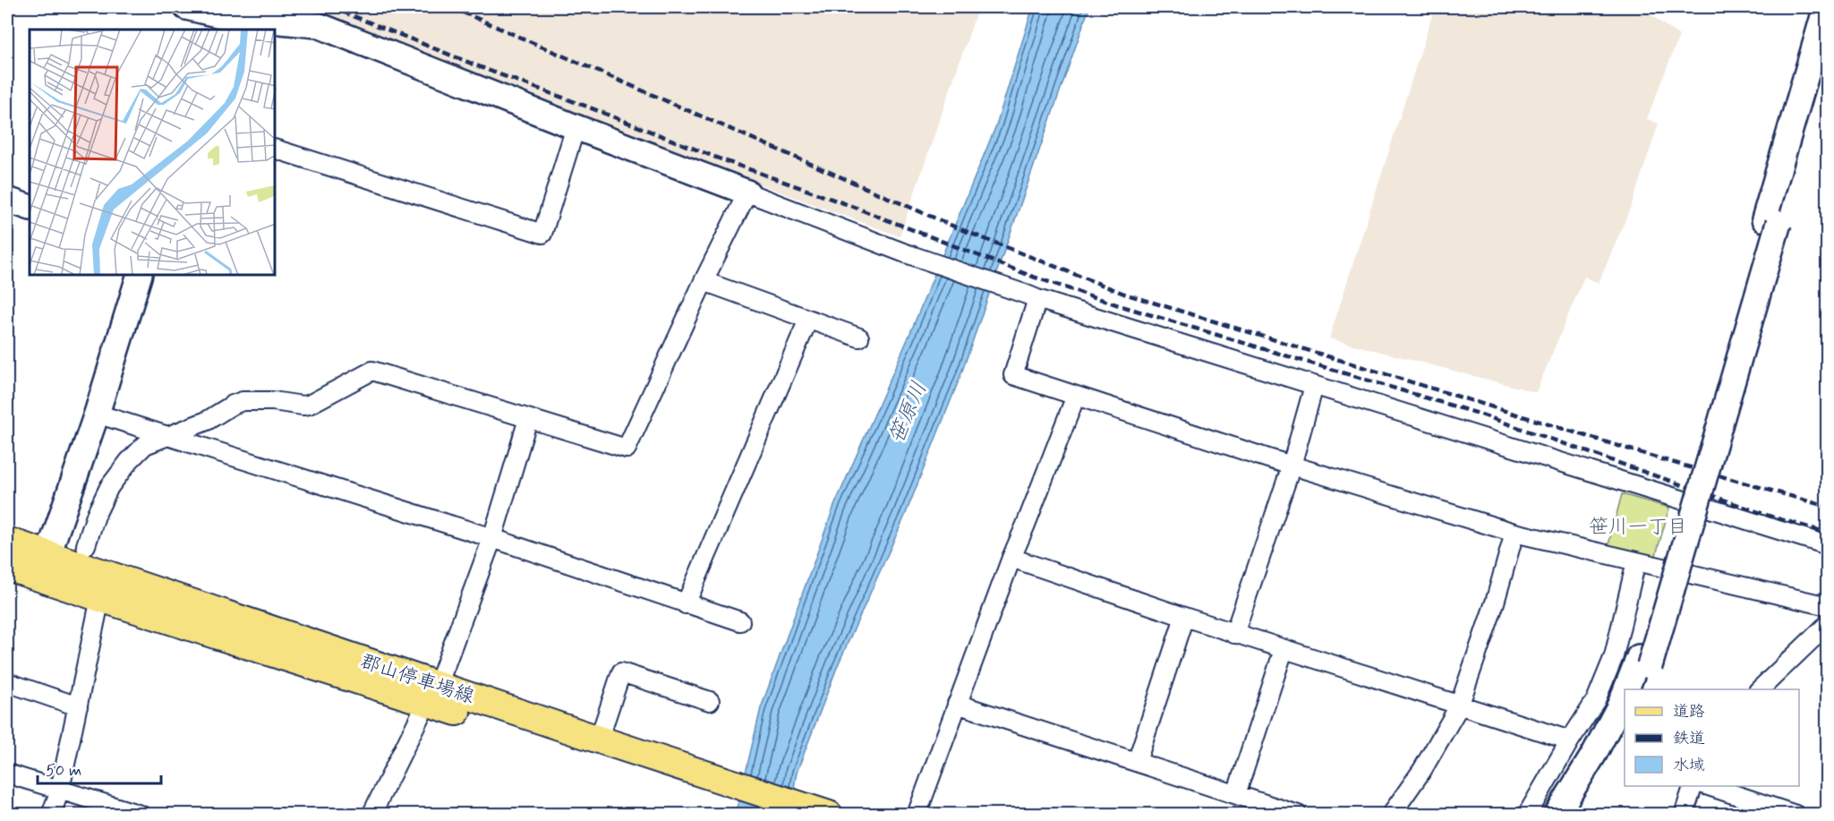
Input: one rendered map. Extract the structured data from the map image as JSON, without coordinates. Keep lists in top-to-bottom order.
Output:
{
  "streets": {
    "main road": ["郡山停車場線"]
  },
  "water": ["笹原川"],
  "parks": ["笹川一丁目"],
  "legend": ["道路", "鉄道", "水域"],
  "scale_bar": "50 m"
}
